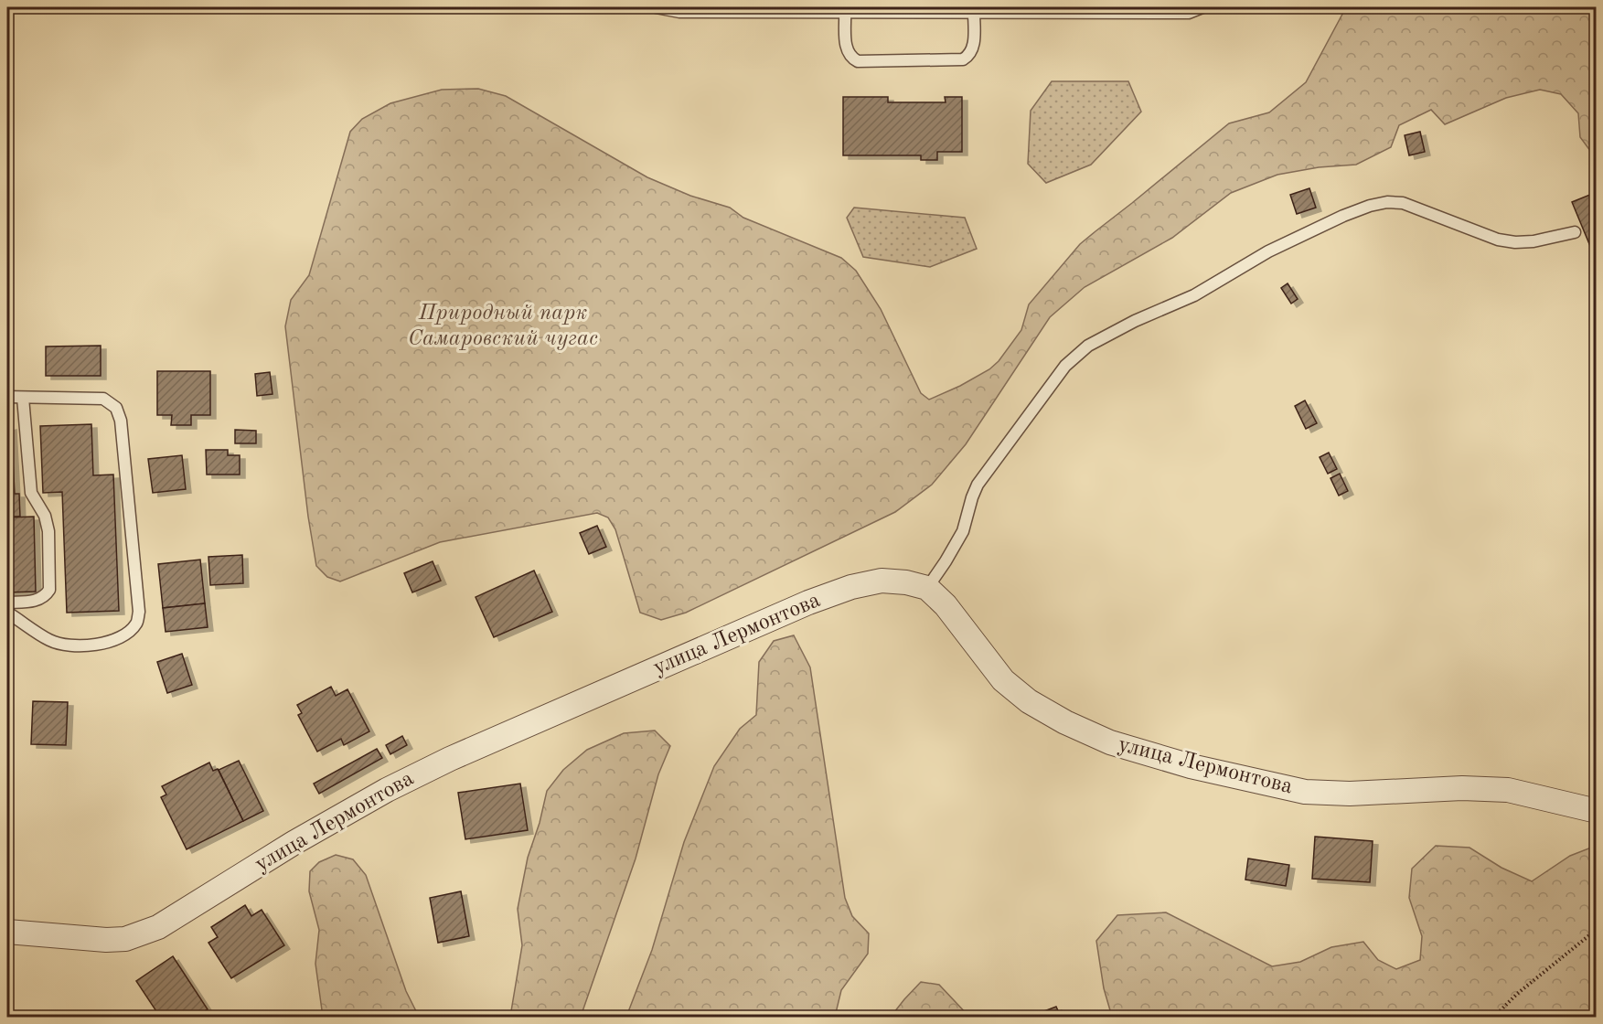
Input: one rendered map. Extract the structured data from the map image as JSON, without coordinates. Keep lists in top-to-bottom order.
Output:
{
  "streets": {
    "street": ["улица Лермонтова"]
  },
  "parks": ["Природный парк Самаровский чугас"]
}
